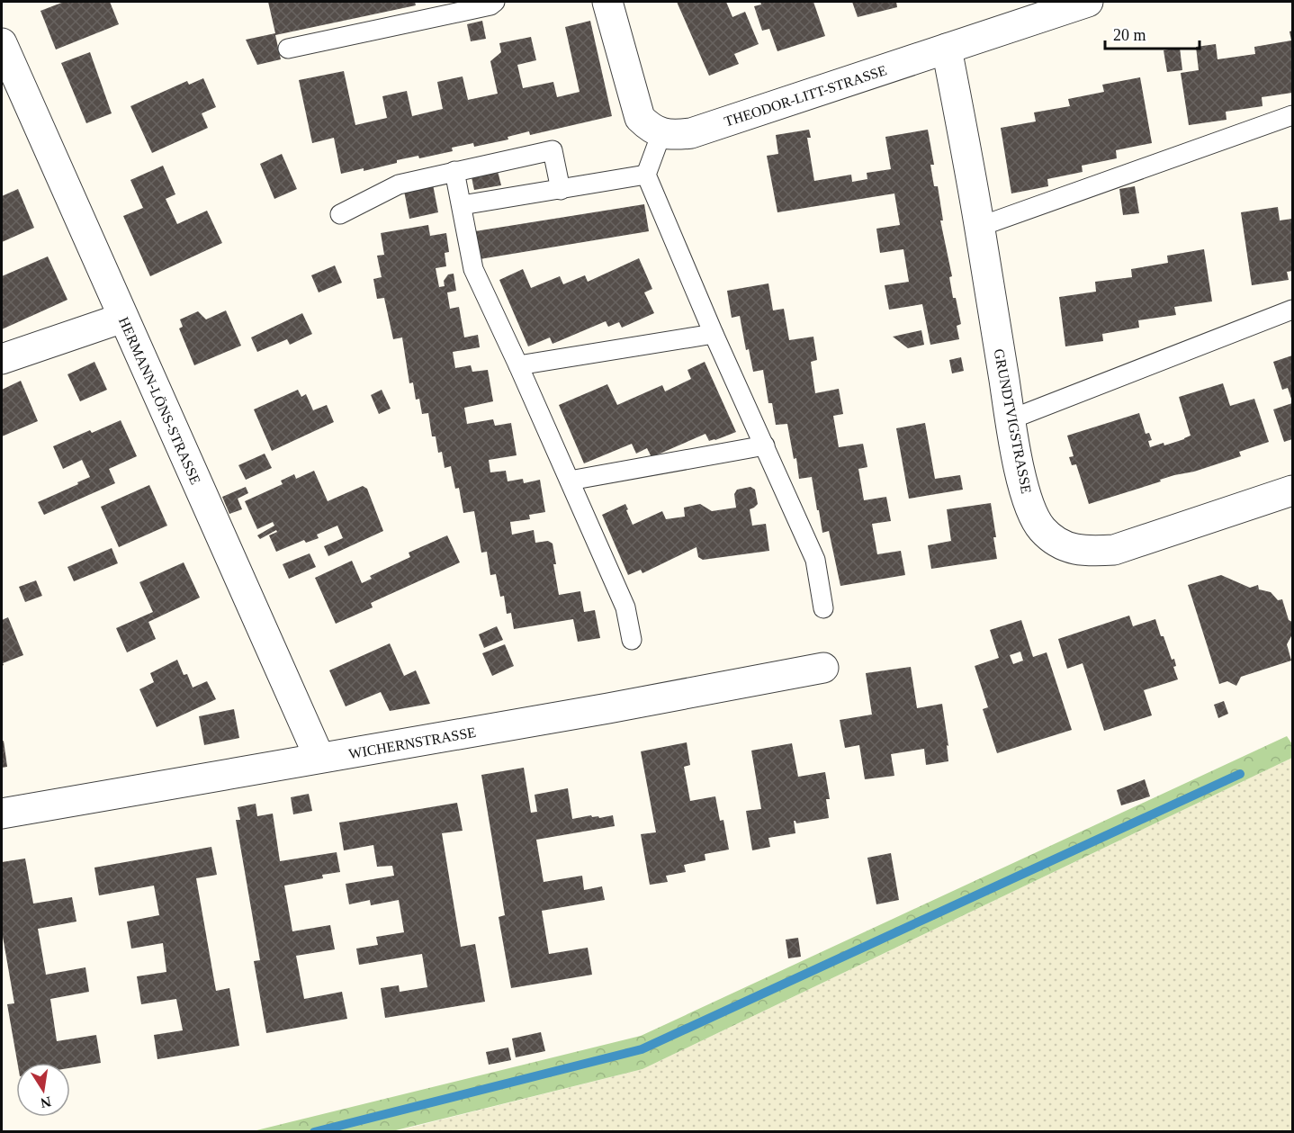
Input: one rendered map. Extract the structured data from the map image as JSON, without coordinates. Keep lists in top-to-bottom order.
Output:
{
  "streets": {
    "street": [
      "THEODOR-LITT-STRASSE",
      "HERMANN-LÖNS-STRASSE",
      "GRUNDTVIGSTRASSE",
      "WICHERNSTRASSE"
    ]
  },
  "crossings": [
    ["THEODOR-LITT-STRASSE", "GRUNDTVIGSTRASSE"],
    ["HERMANN-LÖNS-STRASSE", "WICHERNSTRASSE"]
  ],
  "scale_bar": "20 m",
  "north": "bottom"
}
